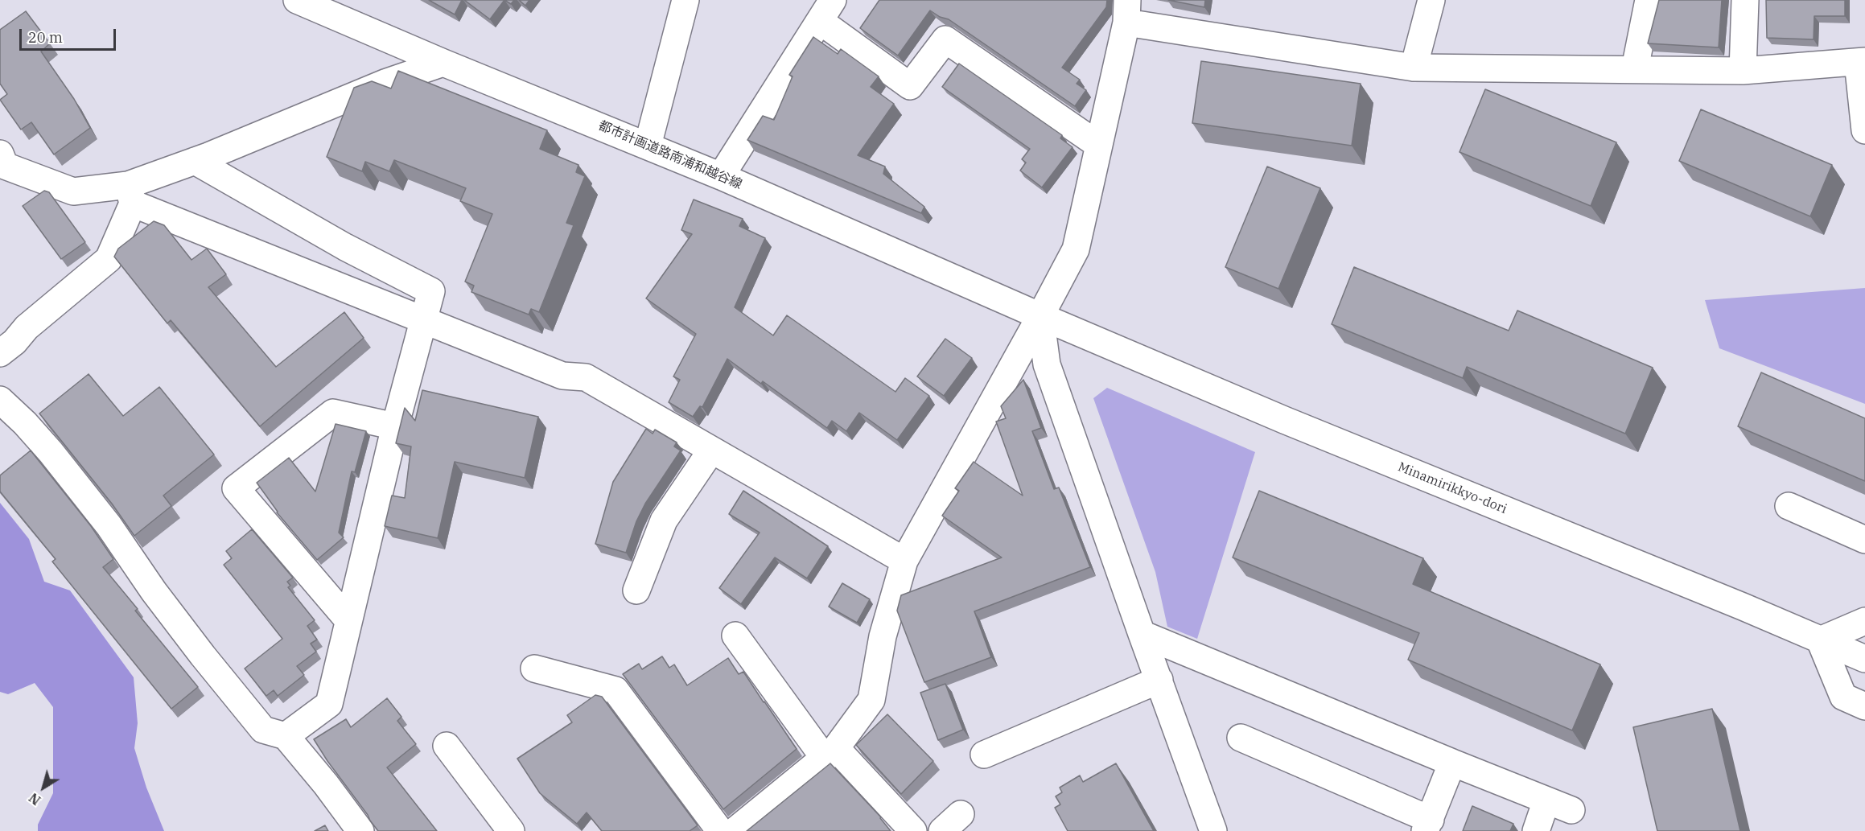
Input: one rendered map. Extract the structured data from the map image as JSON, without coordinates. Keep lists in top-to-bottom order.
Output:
{
  "streets": {
    "street": ["都市計画道路南浦和越谷線", "Minamirikkyo-dori"]
  },
  "crossings": [
    ["都市計画道路南浦和越谷線", "Minamirikkyo-dori"]
  ],
  "scale_bar": "20 m",
  "north": "bottom left"
}
